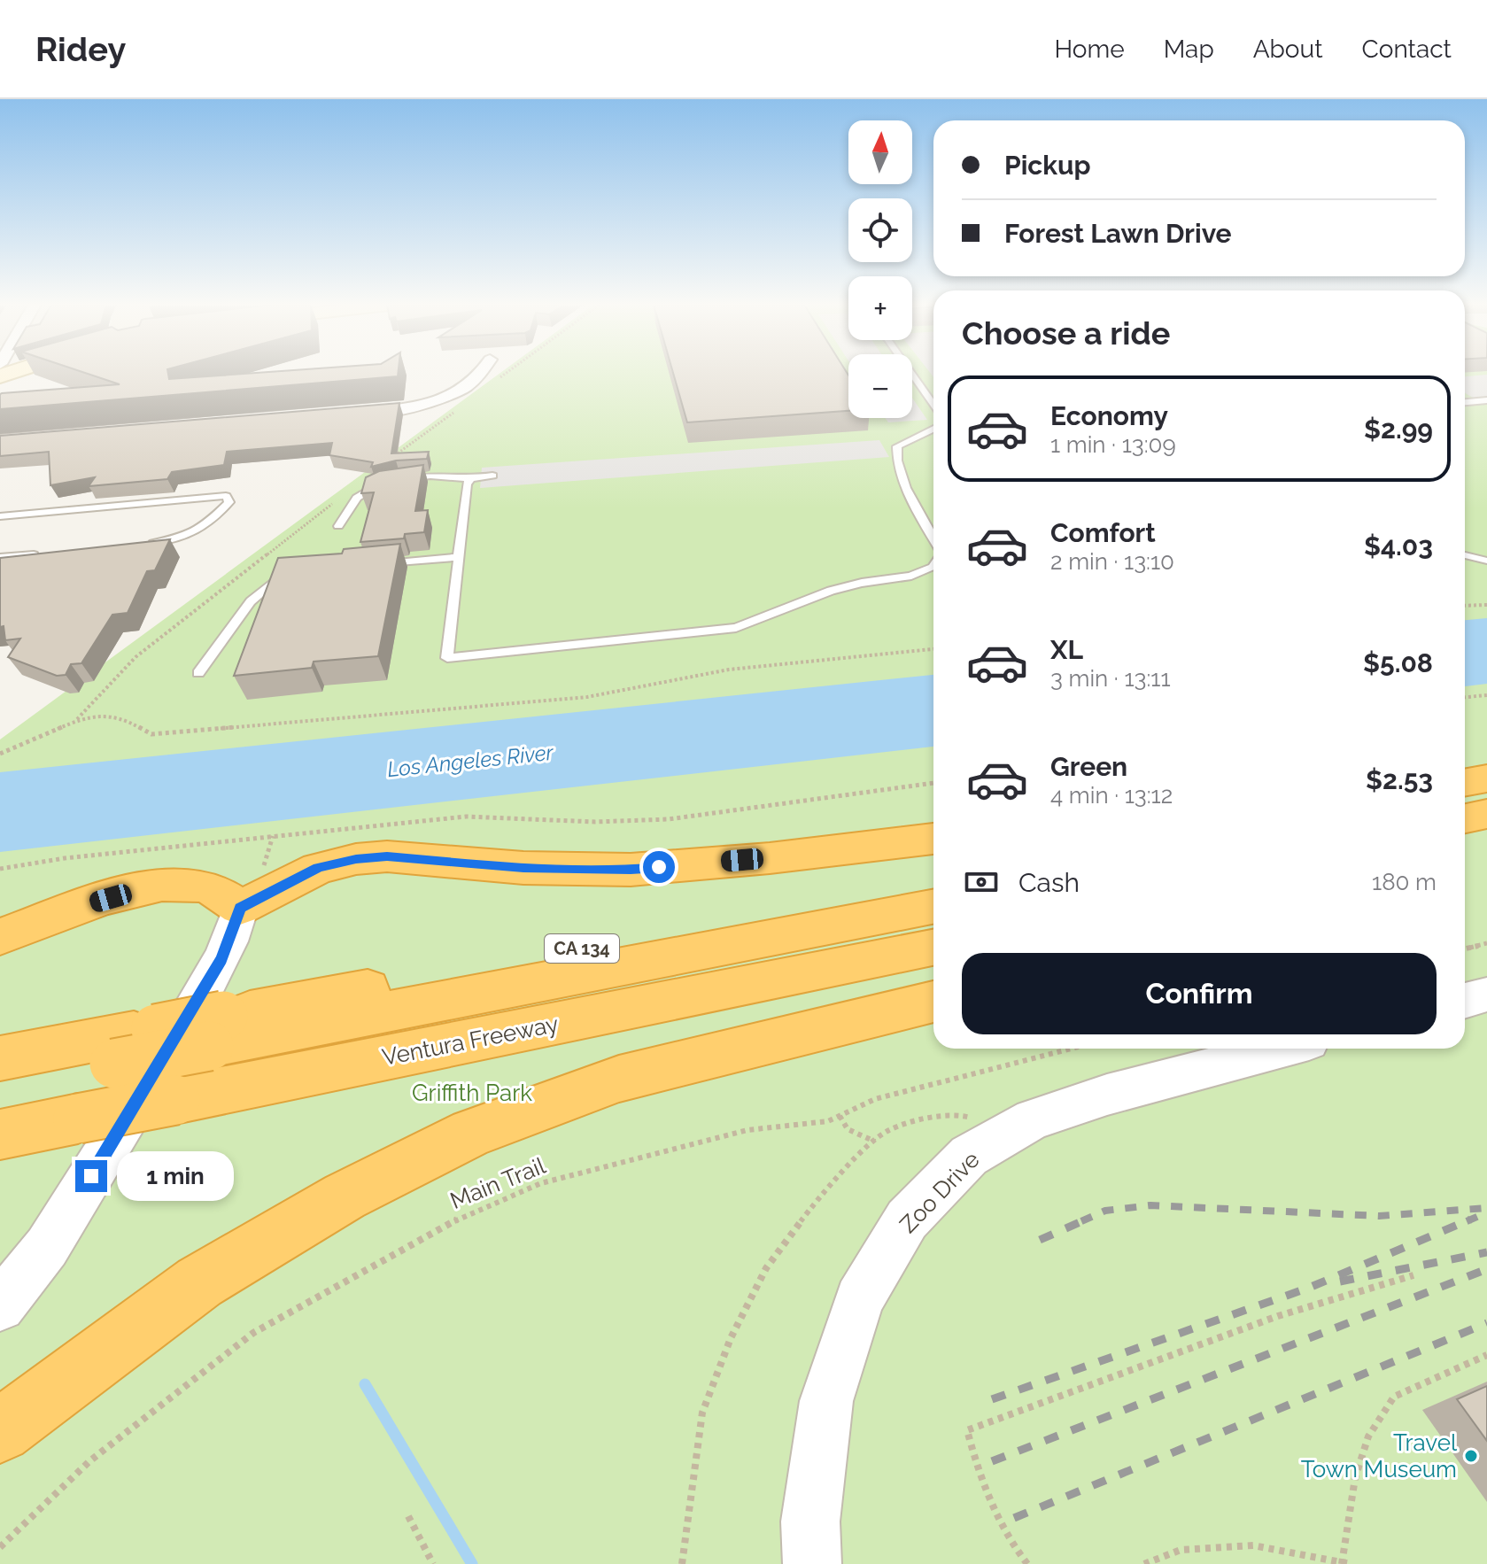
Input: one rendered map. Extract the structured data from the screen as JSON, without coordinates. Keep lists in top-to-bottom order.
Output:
{
  "streets": {
    "highway": ["CA 134", "Ventura Freeway"],
    "street": ["Zoo Drive"],
    "path": ["Main Trail"]
  },
  "water": ["Los Angeles River"],
  "parks": ["Griffith Park"],
  "places": ["Travel Town Museum"],
  "north": "top",
  "page": {
    "header": "Ridey",
    "nav": [
      "Home",
      "Map",
      "About",
      "Contact"
    ],
    "map_buttons": ["+", "−"],
    "banner": ["Pickup", "Forest Lawn Drive"],
    "heading": "Choose a ride",
    "list": [
      {
        "name": "Economy",
        "note": "1 min · 13:09",
        "value": "$2.99"
      },
      {
        "name": "Comfort",
        "note": "2 min · 13:10",
        "value": "$4.03"
      },
      {
        "name": "XL",
        "note": "3 min · 13:11",
        "value": "$5.08"
      },
      {
        "name": "Green",
        "note": "4 min · 13:12",
        "value": "$2.53"
      }
    ],
    "pay": ["Cash", "180 m"],
    "buttons": "Confirm",
    "bubble": "1 min"
  }
}
